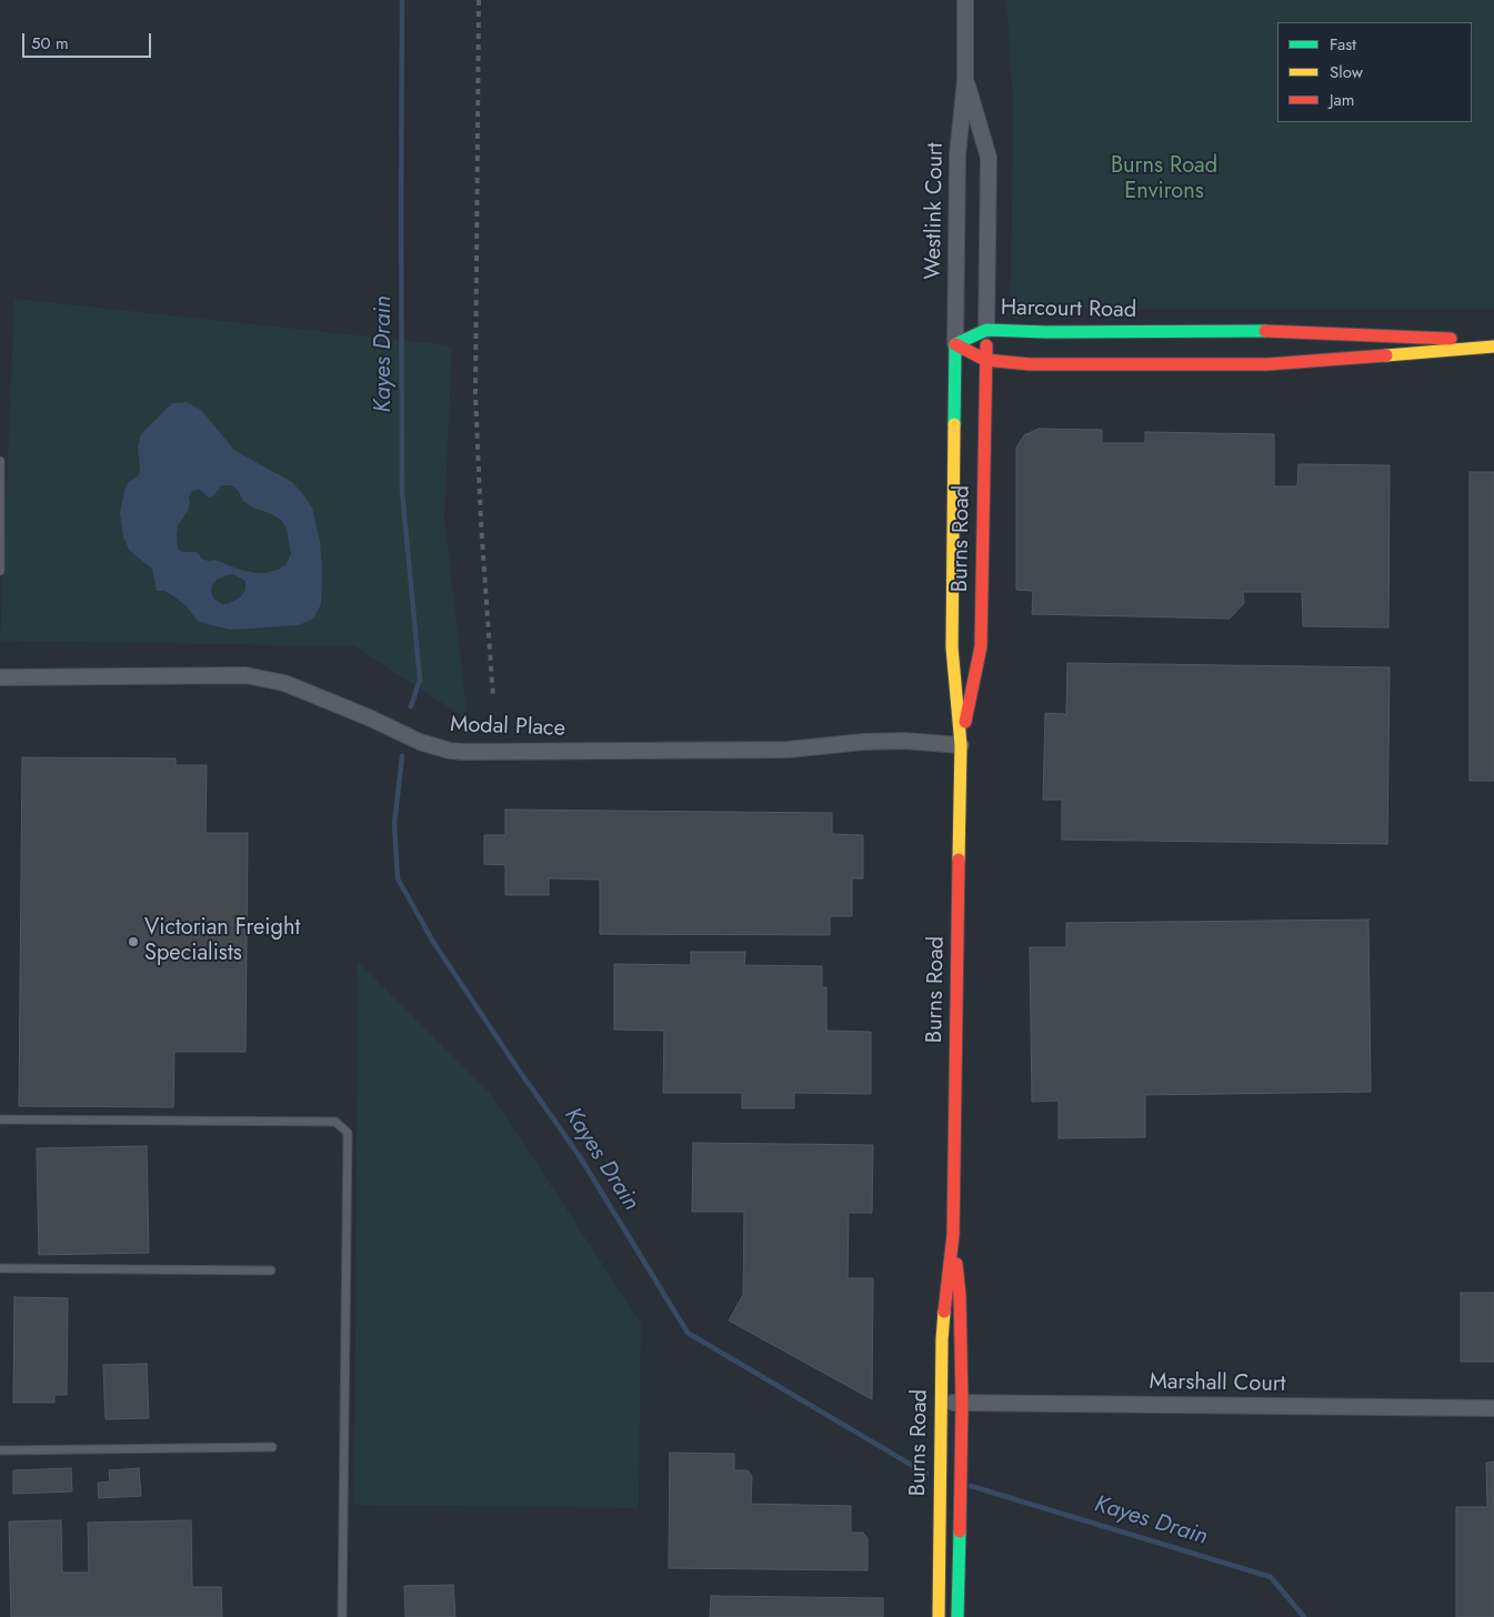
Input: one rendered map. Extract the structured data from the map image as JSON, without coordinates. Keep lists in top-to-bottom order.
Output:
{
  "streets": {
    "street": [
      "Westlink Court",
      "Harcourt Road",
      "Burns Road",
      "Modal Place",
      "Marshall Court"
    ]
  },
  "crossings": [
    ["Westlink Court", "Harcourt Road"],
    ["Westlink Court", "Burns Road"],
    ["Harcourt Road", "Burns Road"],
    ["Burns Road", "Modal Place"],
    ["Burns Road", "Marshall Court"]
  ],
  "water": ["Kayes Drain"],
  "parks": ["Burns Road Environs"],
  "places": ["Victorian Freight Specialists"],
  "legend": ["Fast", "Slow", "Jam"],
  "scale_bar": "50 m"
}
